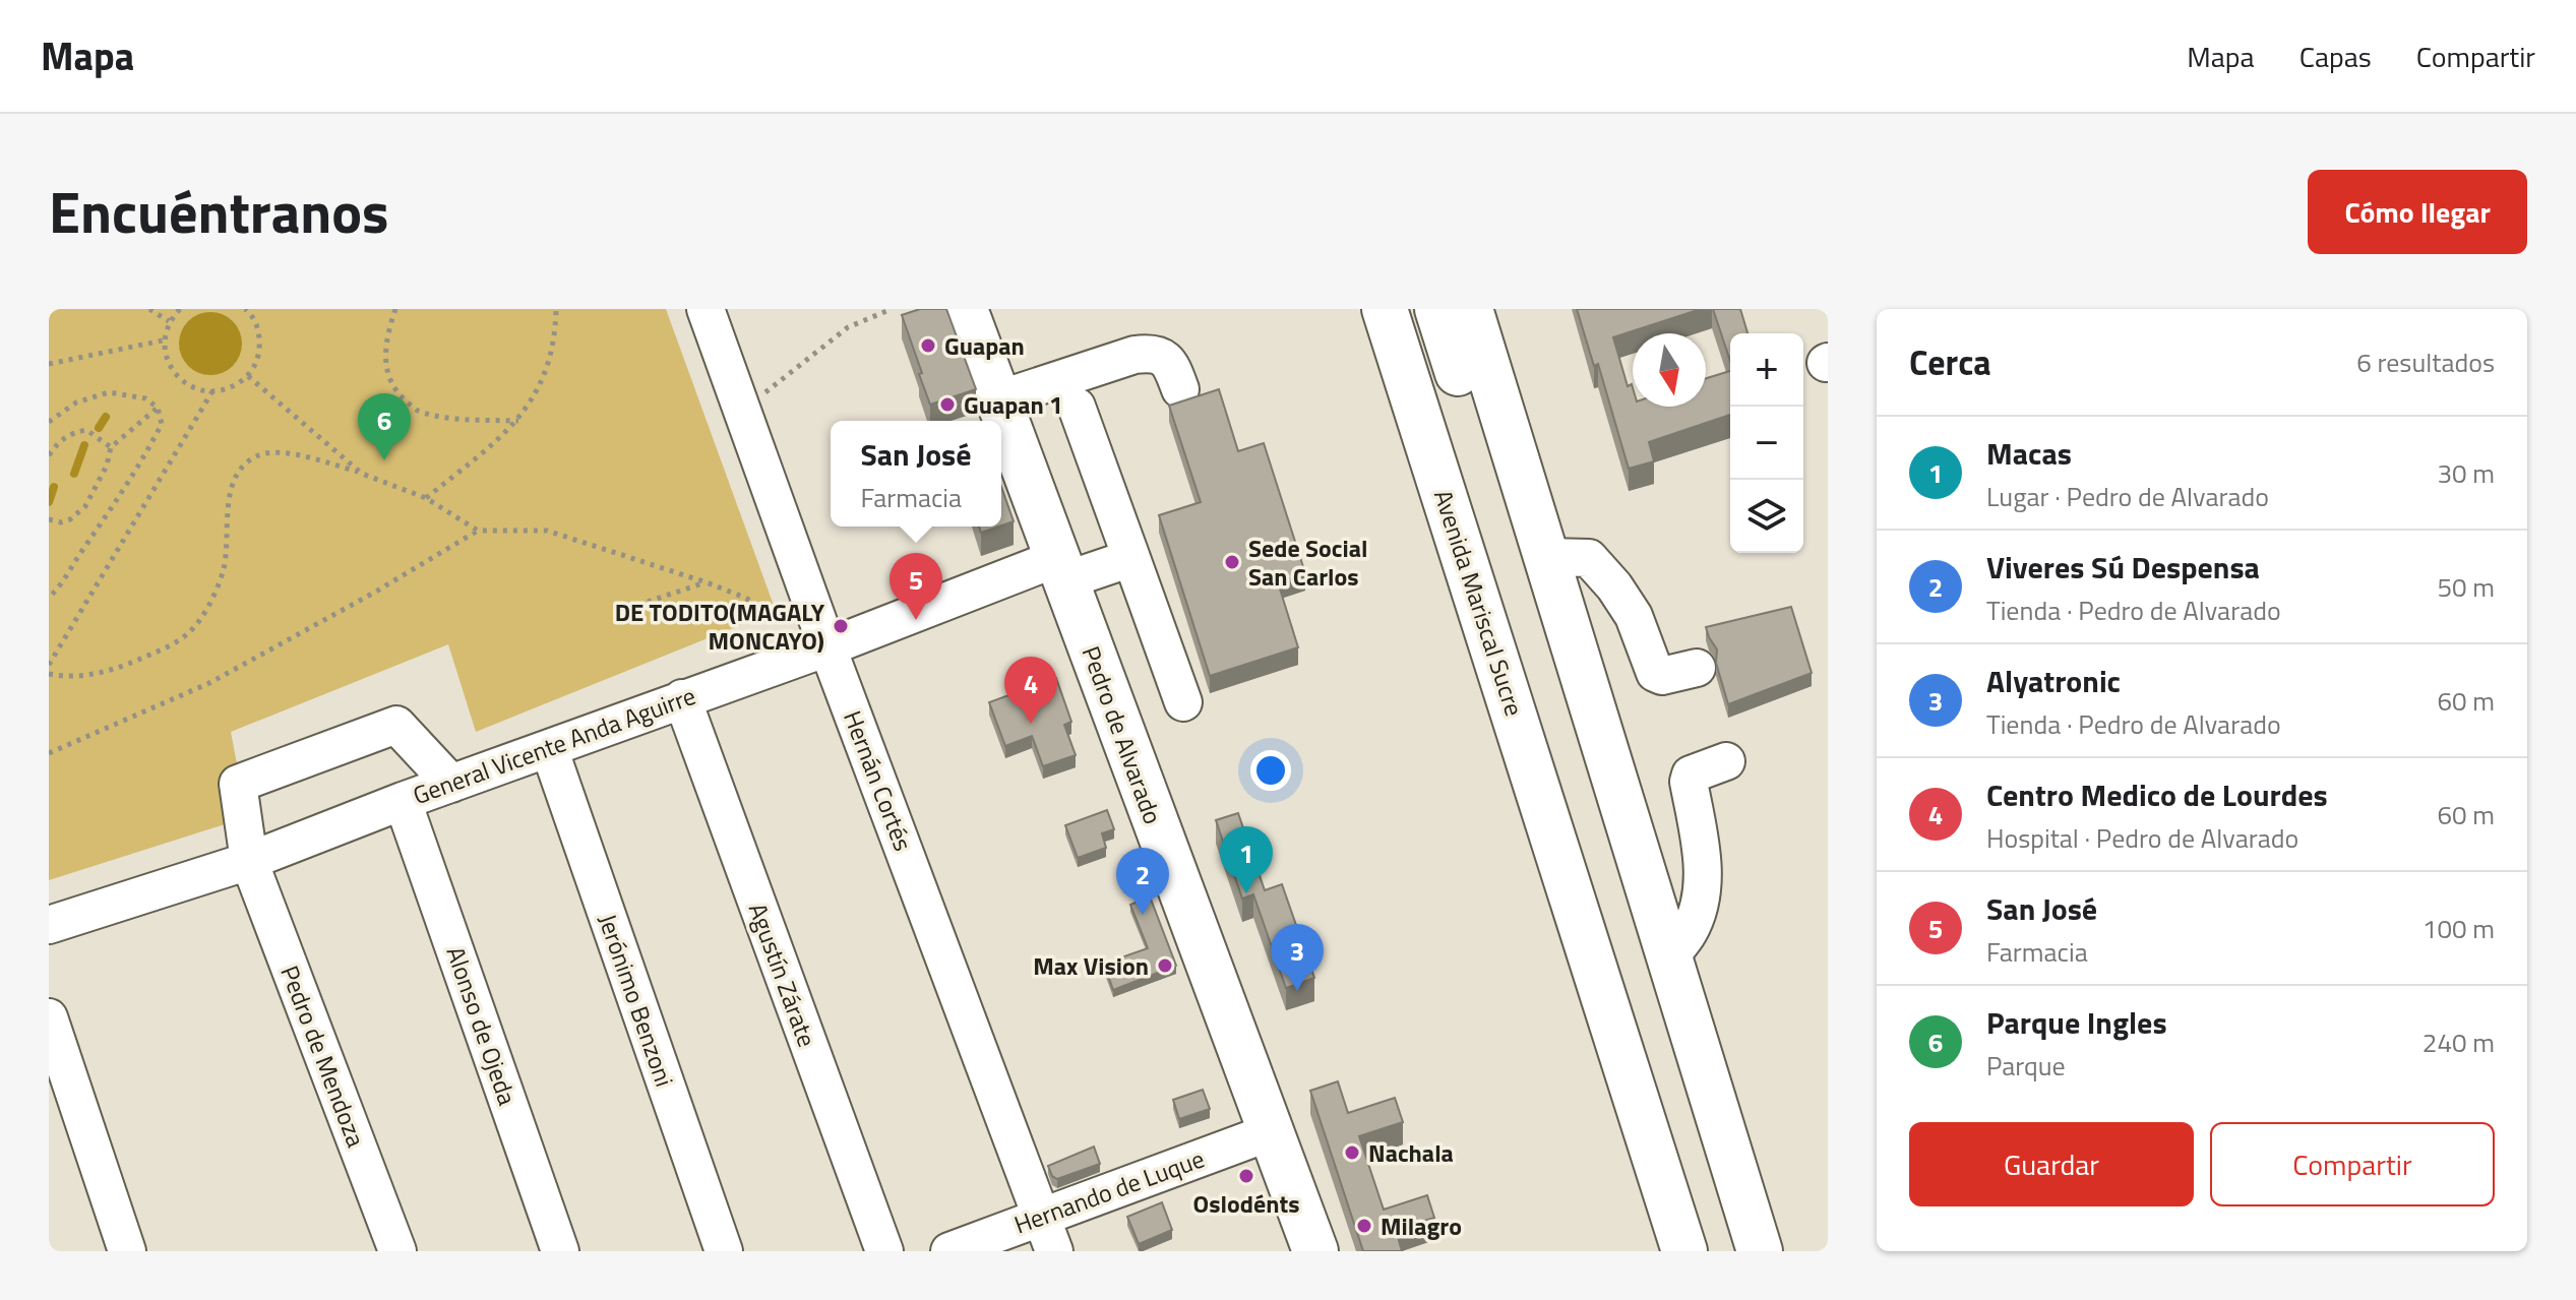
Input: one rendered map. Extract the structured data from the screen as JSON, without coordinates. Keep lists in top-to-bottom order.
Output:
{
  "streets": {
    "main road": ["Avenida Mariscal Sucre", "Pedro de Alvarado"],
    "street": [
      "General Vicente Anda Aguirre",
      "Hernán Cortés",
      "Agustín Zárate",
      "Jerónimo Benzoni",
      "Alonso de Ojeda",
      "Pedro de Mendoza",
      "Hernando de Luque"
    ]
  },
  "crossings": [
    ["Pedro de Alvarado", "General Vicente Anda Aguirre"],
    ["Pedro de Alvarado", "Hernando de Luque"],
    ["General Vicente Anda Aguirre", "Hernán Cortés"],
    ["General Vicente Anda Aguirre", "Agustín Zárate"],
    ["General Vicente Anda Aguirre", "Jerónimo Benzoni"],
    ["General Vicente Anda Aguirre", "Alonso de Ojeda"],
    ["General Vicente Anda Aguirre", "Pedro de Mendoza"],
    ["Hernán Cortés", "Hernando de Luque"]
  ],
  "places": [
    "Guapan",
    "Guapan 1",
    "Sede Social San Carlos",
    "DE TODITO(MAGALY MONCAYO)",
    "Max Vision",
    "Nachala",
    "Oslodénts",
    "Milagro"
  ],
  "north": "bottom",
  "page": {
    "header": "Mapa",
    "nav": ["Mapa", "Capas", "Compartir"],
    "title": "Encuéntranos",
    "buttons": [
      "Cómo llegar",
      ["Guardar", "Compartir"]
    ],
    "heading": ["Cerca", "6 resultados"],
    "map_buttons": ["+", "−"],
    "pins": [
      "6",
      "5",
      "4",
      "1",
      "2",
      "3"
    ],
    "list": [
      {
        "mark": "1",
        "name": "Macas",
        "note": "Lugar · Pedro de Alvarado",
        "value": "30 m"
      },
      {
        "mark": "2",
        "name": "Viveres Sú Despensa",
        "note": "Tienda · Pedro de Alvarado",
        "value": "50 m"
      },
      {
        "mark": "3",
        "name": "Alyatronic",
        "note": "Tienda · Pedro de Alvarado",
        "value": "60 m"
      },
      {
        "mark": "4",
        "name": "Centro Medico de Lourdes",
        "note": "Hospital · Pedro de Alvarado",
        "value": "60 m"
      },
      {
        "mark": "5",
        "name": "San José",
        "note": "Farmacia",
        "value": "100 m"
      },
      {
        "mark": "6",
        "name": "Parque Ingles",
        "note": "Parque",
        "value": "240 m"
      }
    ],
    "popup": ["San José", "Farmacia"]
  }
}
